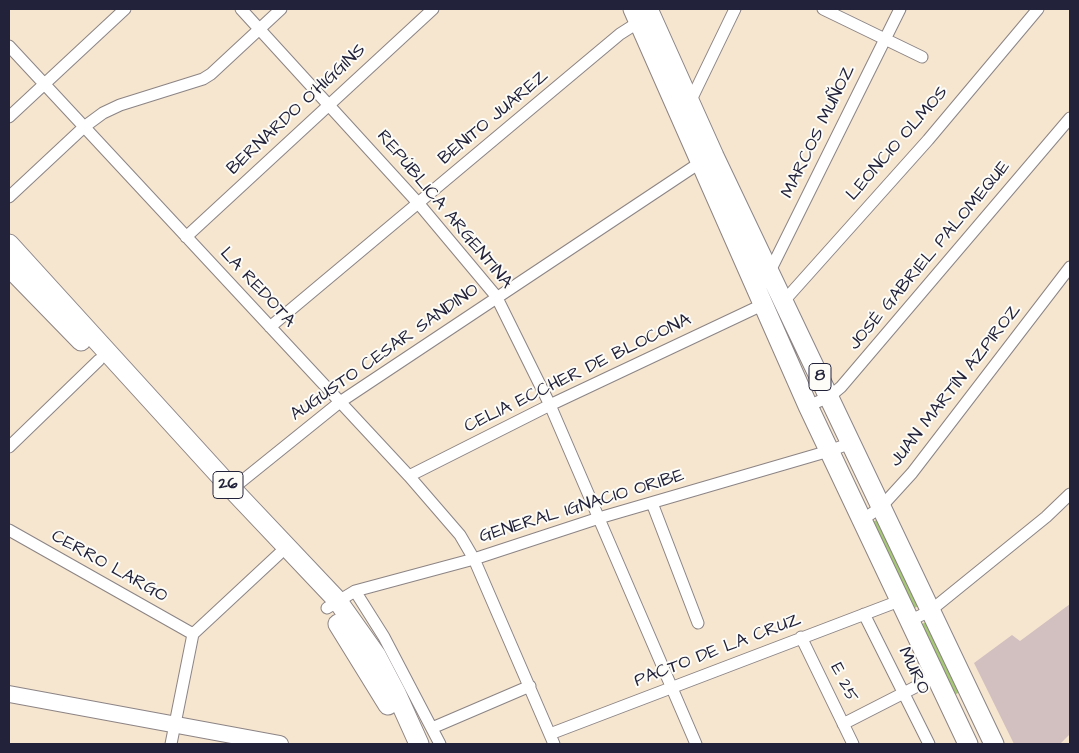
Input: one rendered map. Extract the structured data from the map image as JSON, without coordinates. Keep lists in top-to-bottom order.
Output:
{
  "streets": {
    "main road": ["8", "26"],
    "street": [
      "BERNARDO O´HIGGINS",
      "BENITO JUAREZ",
      "MARCOS MUÑOZ",
      "LEONCIO OLMOS",
      "REPÚBLICA ARGENTINA",
      "JOSÉ GABRIEL PALOMEQUE",
      "LA REDOTA",
      "AUGUSTO CESAR SANDINO",
      "CELIA ECCHER DE BLOCONA",
      "JUAN MARTÍN AZPIROZ",
      "GENERAL IGNACIO ORIBE",
      "CERRO LARGO",
      "PACTO DE LA CRUZ",
      "MURO",
      "E 25"
    ]
  },
  "crossings": [
    ["BERNARDO O´HIGGINS", "REPÚBLICA ARGENTINA"],
    ["BERNARDO O´HIGGINS", "LA REDOTA"],
    ["BENITO JUAREZ", "REPÚBLICA ARGENTINA"],
    ["BENITO JUAREZ", "LA REDOTA"],
    ["BENITO JUAREZ", "8"],
    ["MARCOS MUÑOZ", "8"],
    ["LEONCIO OLMOS", "8"],
    ["REPÚBLICA ARGENTINA", "AUGUSTO CESAR SANDINO"],
    ["REPÚBLICA ARGENTINA", "CELIA ECCHER DE BLOCONA"],
    ["REPÚBLICA ARGENTINA", "GENERAL IGNACIO ORIBE"],
    ["REPÚBLICA ARGENTINA", "PACTO DE LA CRUZ"],
    ["JOSÉ GABRIEL PALOMEQUE", "8"],
    ["LA REDOTA", "AUGUSTO CESAR SANDINO"],
    ["LA REDOTA", "CELIA ECCHER DE BLOCONA"],
    ["LA REDOTA", "GENERAL IGNACIO ORIBE"],
    ["LA REDOTA", "PACTO DE LA CRUZ"],
    ["AUGUSTO CESAR SANDINO", "8"],
    ["AUGUSTO CESAR SANDINO", "26"],
    ["CELIA ECCHER DE BLOCONA", "8"],
    ["8", "JUAN MARTÍN AZPIROZ"],
    ["8", "GENERAL IGNACIO ORIBE"],
    ["8", "PACTO DE LA CRUZ"],
    ["26", "GENERAL IGNACIO ORIBE"],
    ["PACTO DE LA CRUZ", "MURO"],
    ["PACTO DE LA CRUZ", "E 25"]
  ]
}
